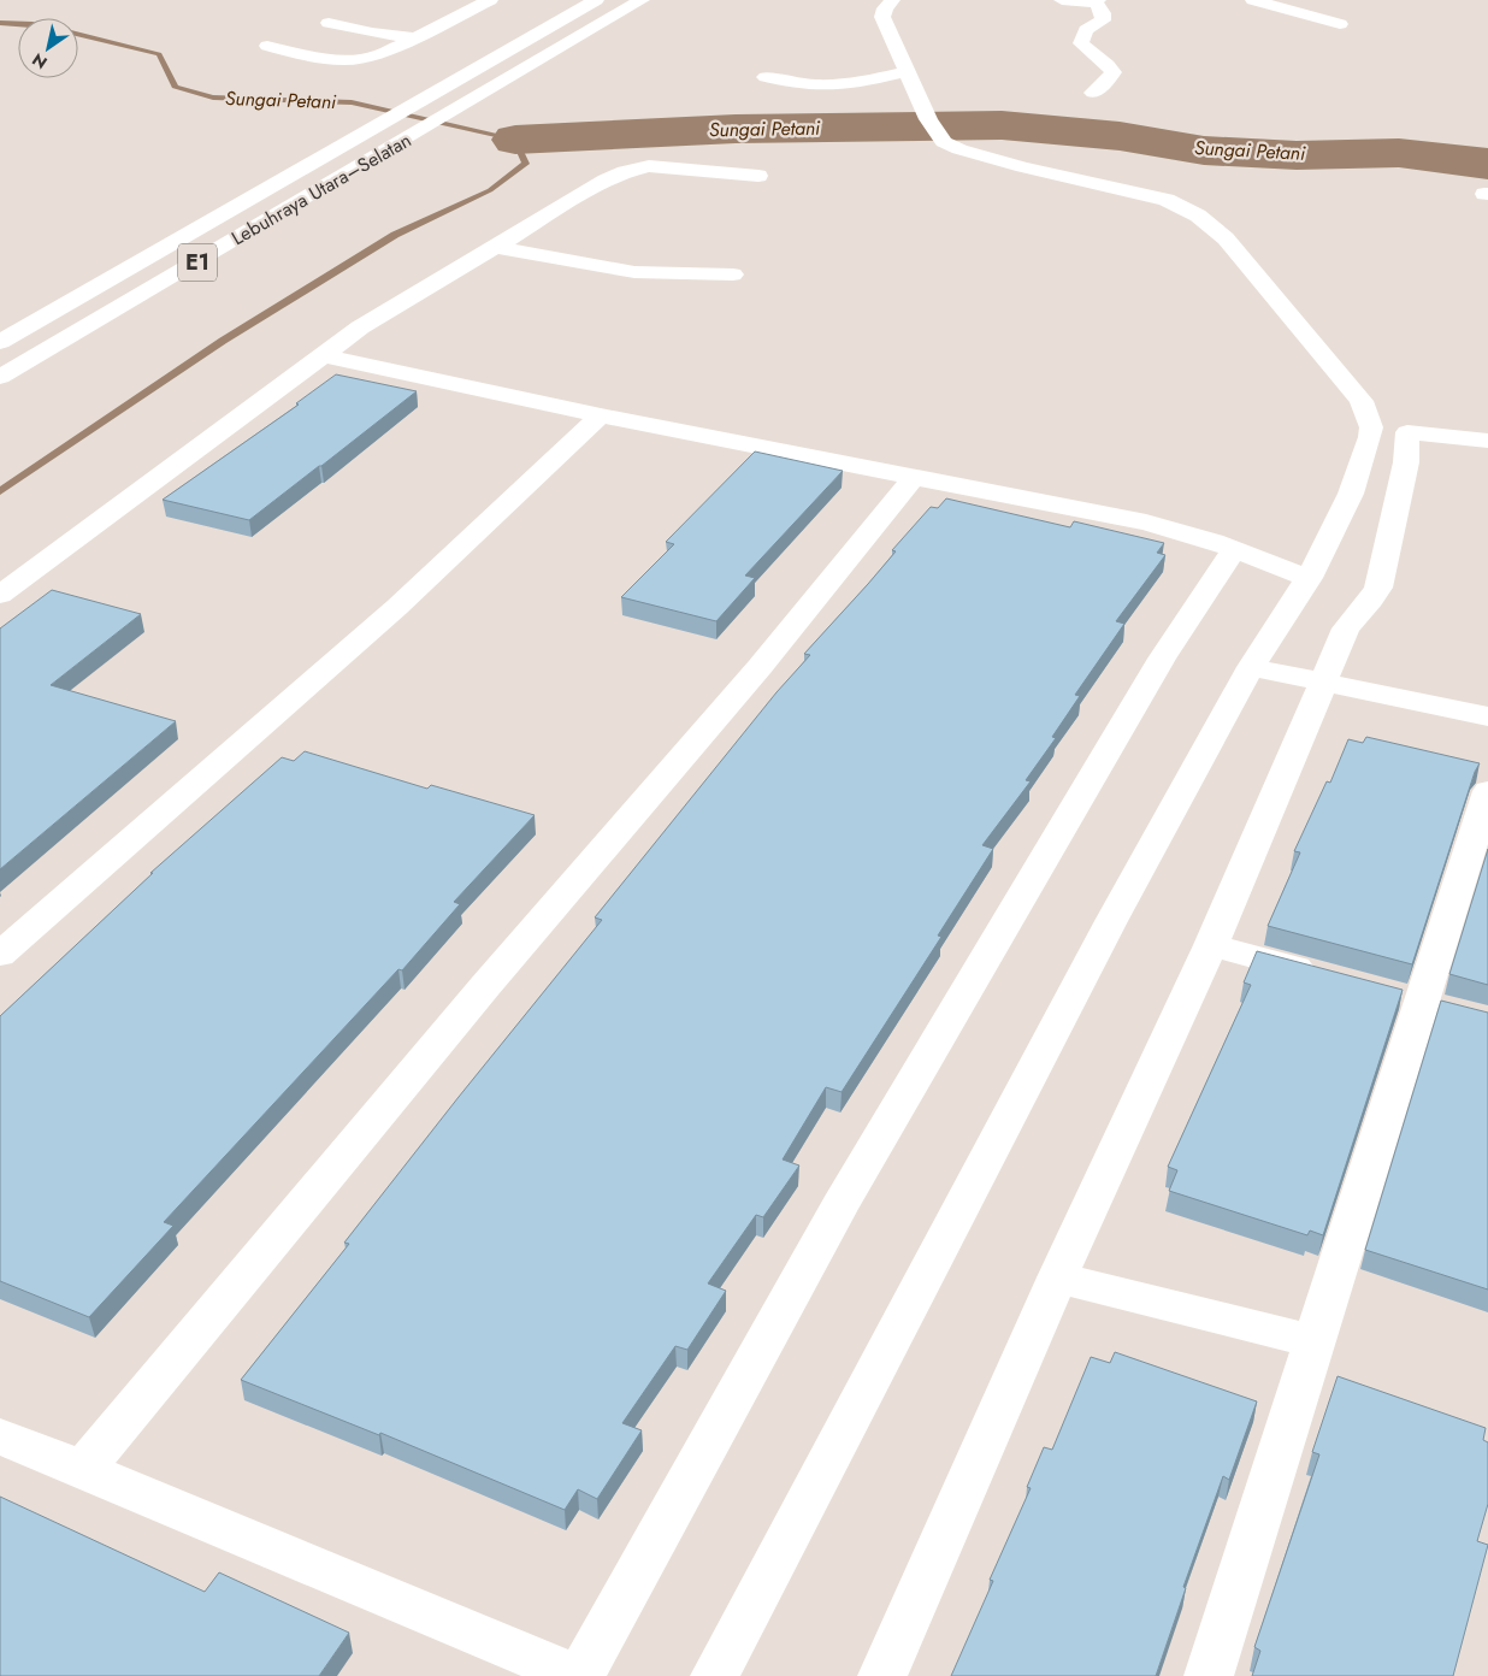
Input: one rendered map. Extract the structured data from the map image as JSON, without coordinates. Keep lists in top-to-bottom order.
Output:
{
  "streets": {
    "main road": ["Lebuhraya Utara–Selatan", "E1"]
  },
  "water": ["Sungai Petani"],
  "north": "bottom left"
}
